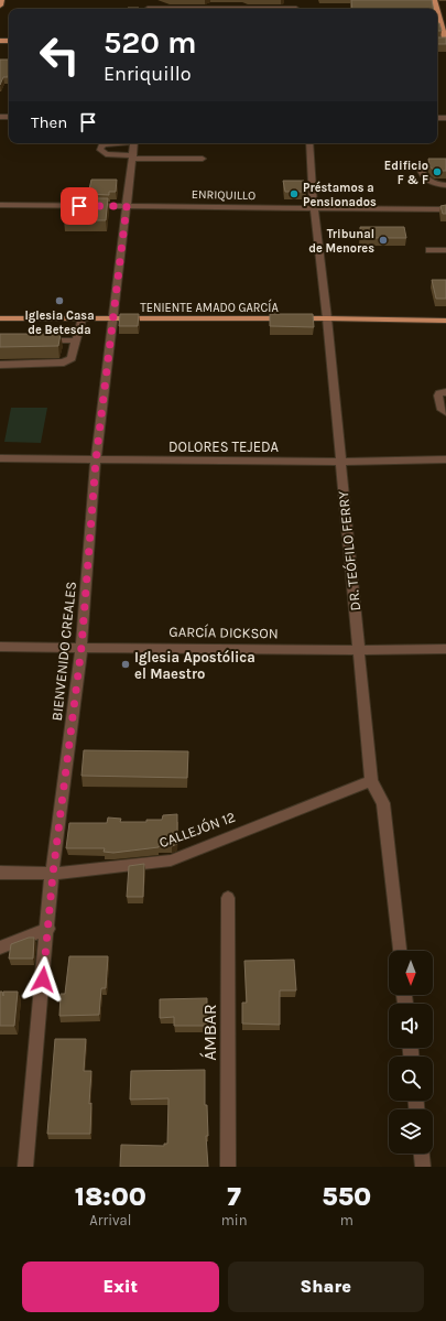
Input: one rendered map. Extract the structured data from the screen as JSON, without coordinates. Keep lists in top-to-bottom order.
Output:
{
  "streets": {
    "main road": ["TENIENTE AMADO GARCÍA"],
    "street": [
      "ENRIQUILLO",
      "DOLORES TEJEDA",
      "DR. TEÓFILO FERRY",
      "GARCÍA DICKSON",
      "BIENVENIDO CREALES",
      "CALLEJÓN 12",
      "ÁMBAR"
    ]
  },
  "crossings": [
    ["ENRIQUILLO", "DR. TEÓFILO FERRY"],
    ["ENRIQUILLO", "BIENVENIDO CREALES"],
    ["TENIENTE AMADO GARCÍA", "DR. TEÓFILO FERRY"],
    ["TENIENTE AMADO GARCÍA", "BIENVENIDO CREALES"],
    ["DOLORES TEJEDA", "DR. TEÓFILO FERRY"],
    ["DOLORES TEJEDA", "BIENVENIDO CREALES"],
    ["DR. TEÓFILO FERRY", "GARCÍA DICKSON"],
    ["DR. TEÓFILO FERRY", "CALLEJÓN 12"],
    ["GARCÍA DICKSON", "BIENVENIDO CREALES"],
    ["BIENVENIDO CREALES", "CALLEJÓN 12"]
  ],
  "places": [
    "Edificio F & F",
    "Préstamos a Pensionados",
    "Tribunal de Menores",
    "Iglesia Casa de Betesda",
    "Iglesia Apostólica el Maestro"
  ],
  "north": "bottom",
  "page": {
    "turn": ["520 m", "Enriquillo"],
    "then": "Then",
    "eta": [
      "18:00",
      "Arrival",
      "7",
      "min",
      "550",
      "m"
    ],
    "buttons": ["Exit", "Share"]
  }
}
